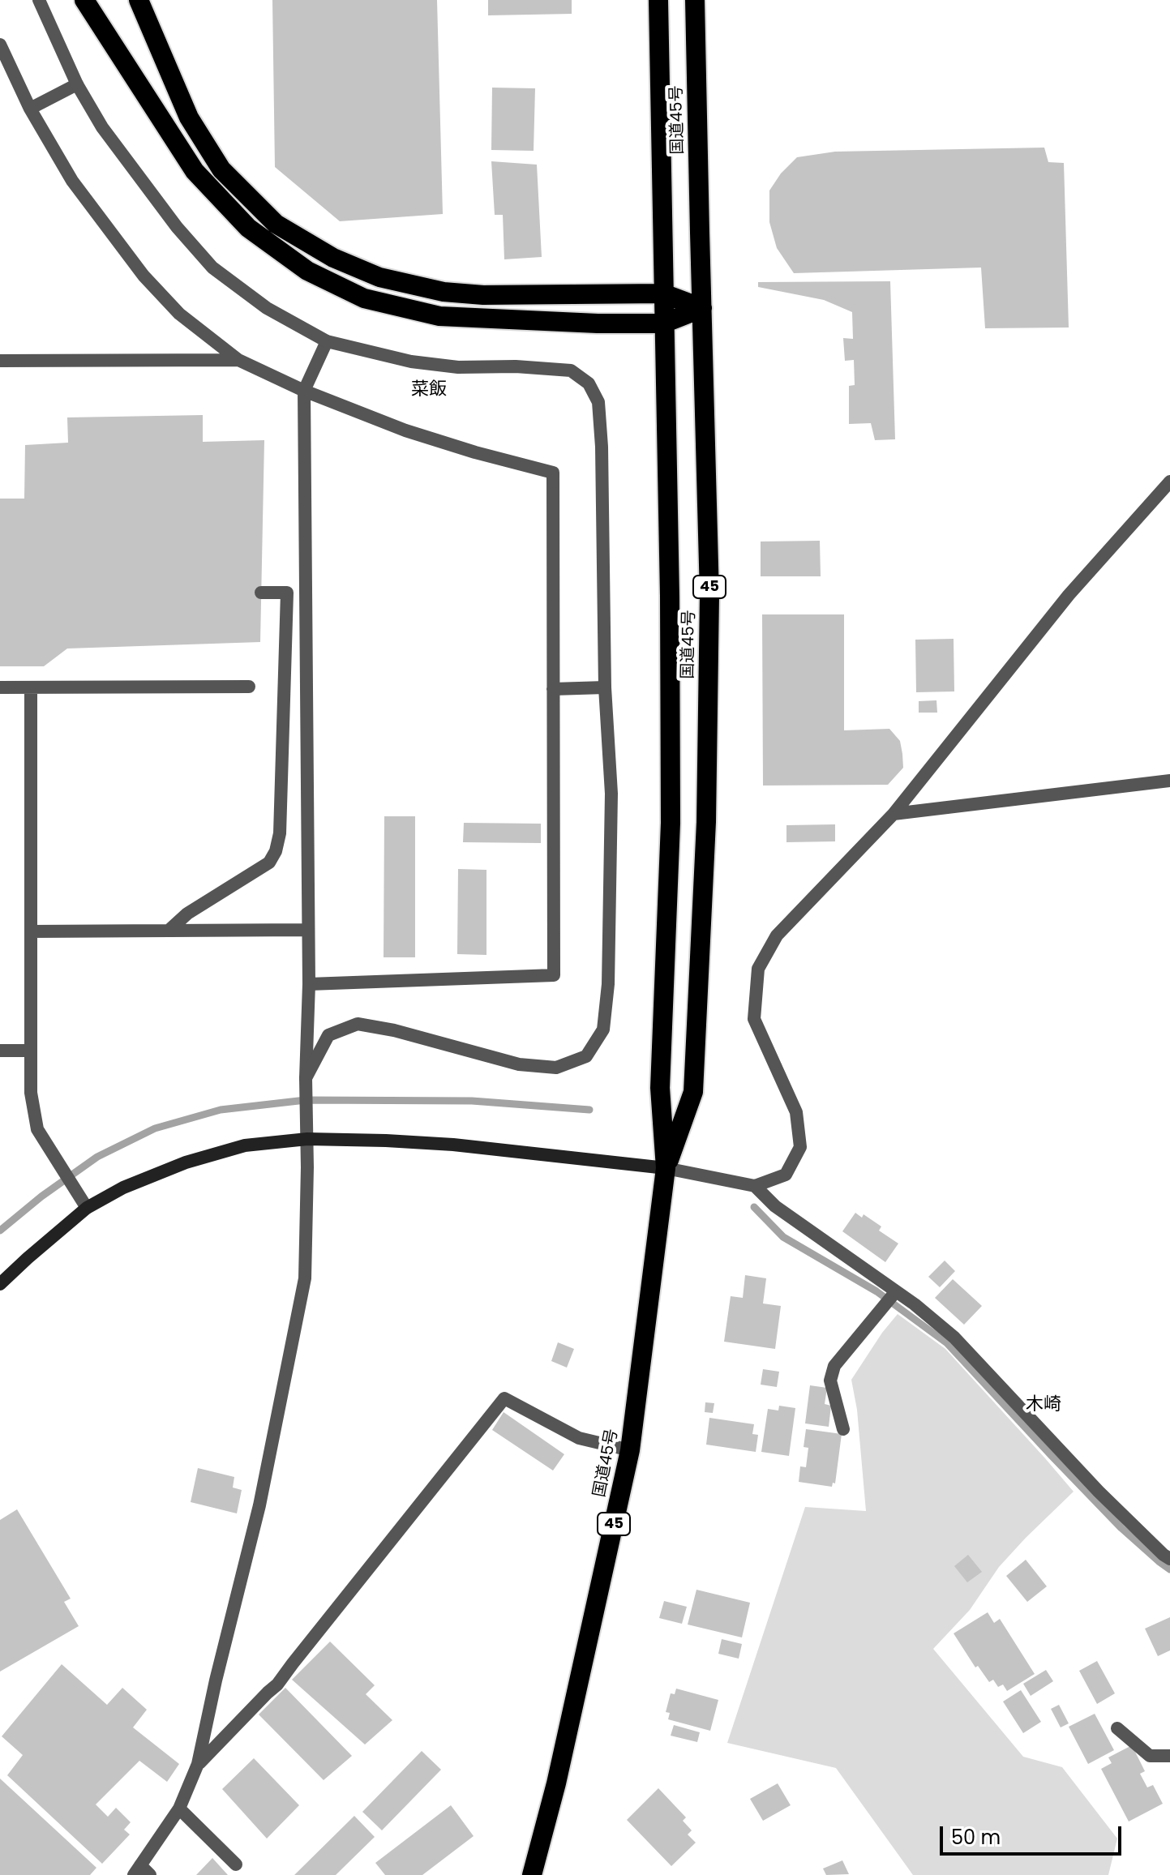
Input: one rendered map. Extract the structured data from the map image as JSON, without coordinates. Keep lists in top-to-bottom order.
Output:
{
  "streets": {
    "highway": ["国道45号", "45"]
  },
  "districts": ["菜飯", "木崎"],
  "scale_bar": "50 m"
}
